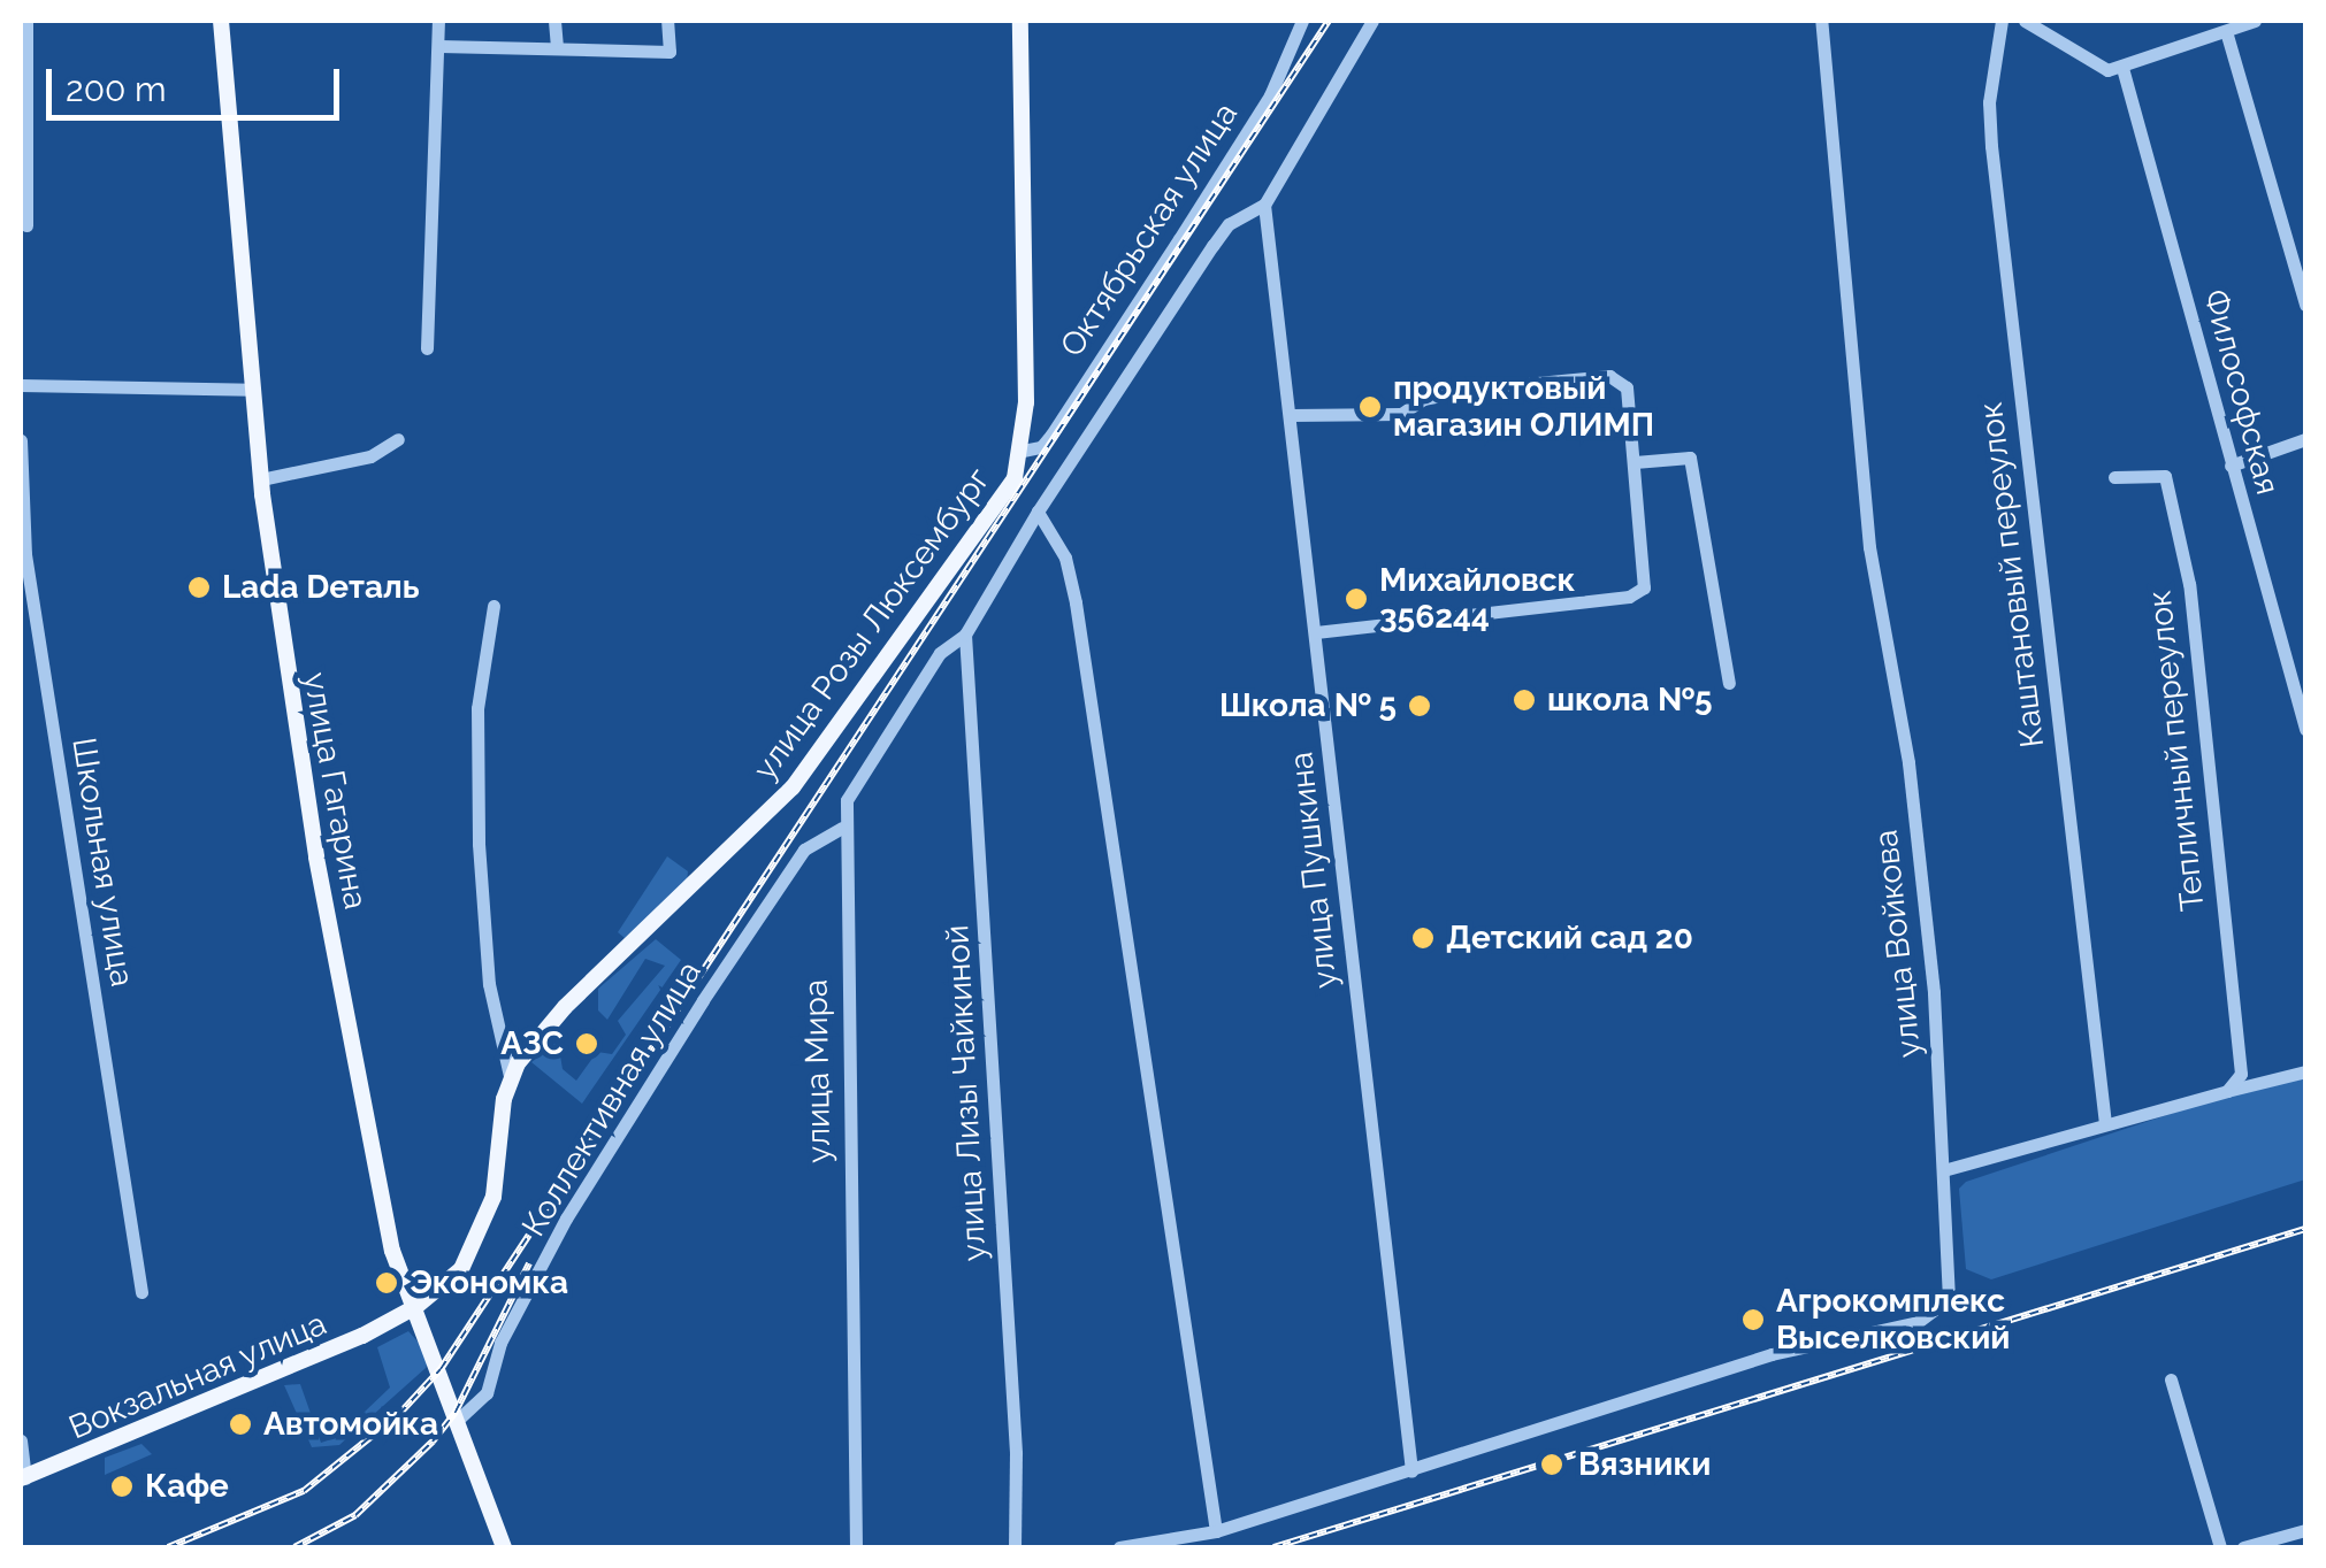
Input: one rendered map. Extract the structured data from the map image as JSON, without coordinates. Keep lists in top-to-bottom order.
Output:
{
  "streets": {
    "main road": ["улица Розы Люксембург", "улица Гагарина", "Вокзальная улица"],
    "street": [
      "Октябрьская улица",
      "Философская",
      "Каштановый переулок",
      "Тепличный переулок",
      "Школьная улица",
      "улица Пушкина",
      "улица Войкова",
      "улица Мира",
      "улица Лизы Чайкиной",
      "Коллективная улица"
    ]
  },
  "crossings": [
    ["Октябрьская улица", "улица Розы Люксембург"],
    ["улица Розы Люксембург", "улица Гагарина"],
    ["улица Розы Люксембург", "Вокзальная улица"],
    ["улица Гагарина", "Коллективная улица"],
    ["улица Пушкина", "улица Войкова"],
    ["улица Мира", "улица Лизы Чайкиной"],
    ["улица Мира", "Коллективная улица"]
  ],
  "places": [
    "продуктовый магазин ОЛИМП",
    "Lada Dеталь",
    "Михайловск 356244",
    "школа №5",
    "Школа № 5",
    "Детский сад 20",
    "АЗС",
    "Экономка",
    "Агрокомплекс Выселковский",
    "Автомойка",
    "Вязники",
    "Кафе"
  ],
  "scale_bar": "200 m"
}
